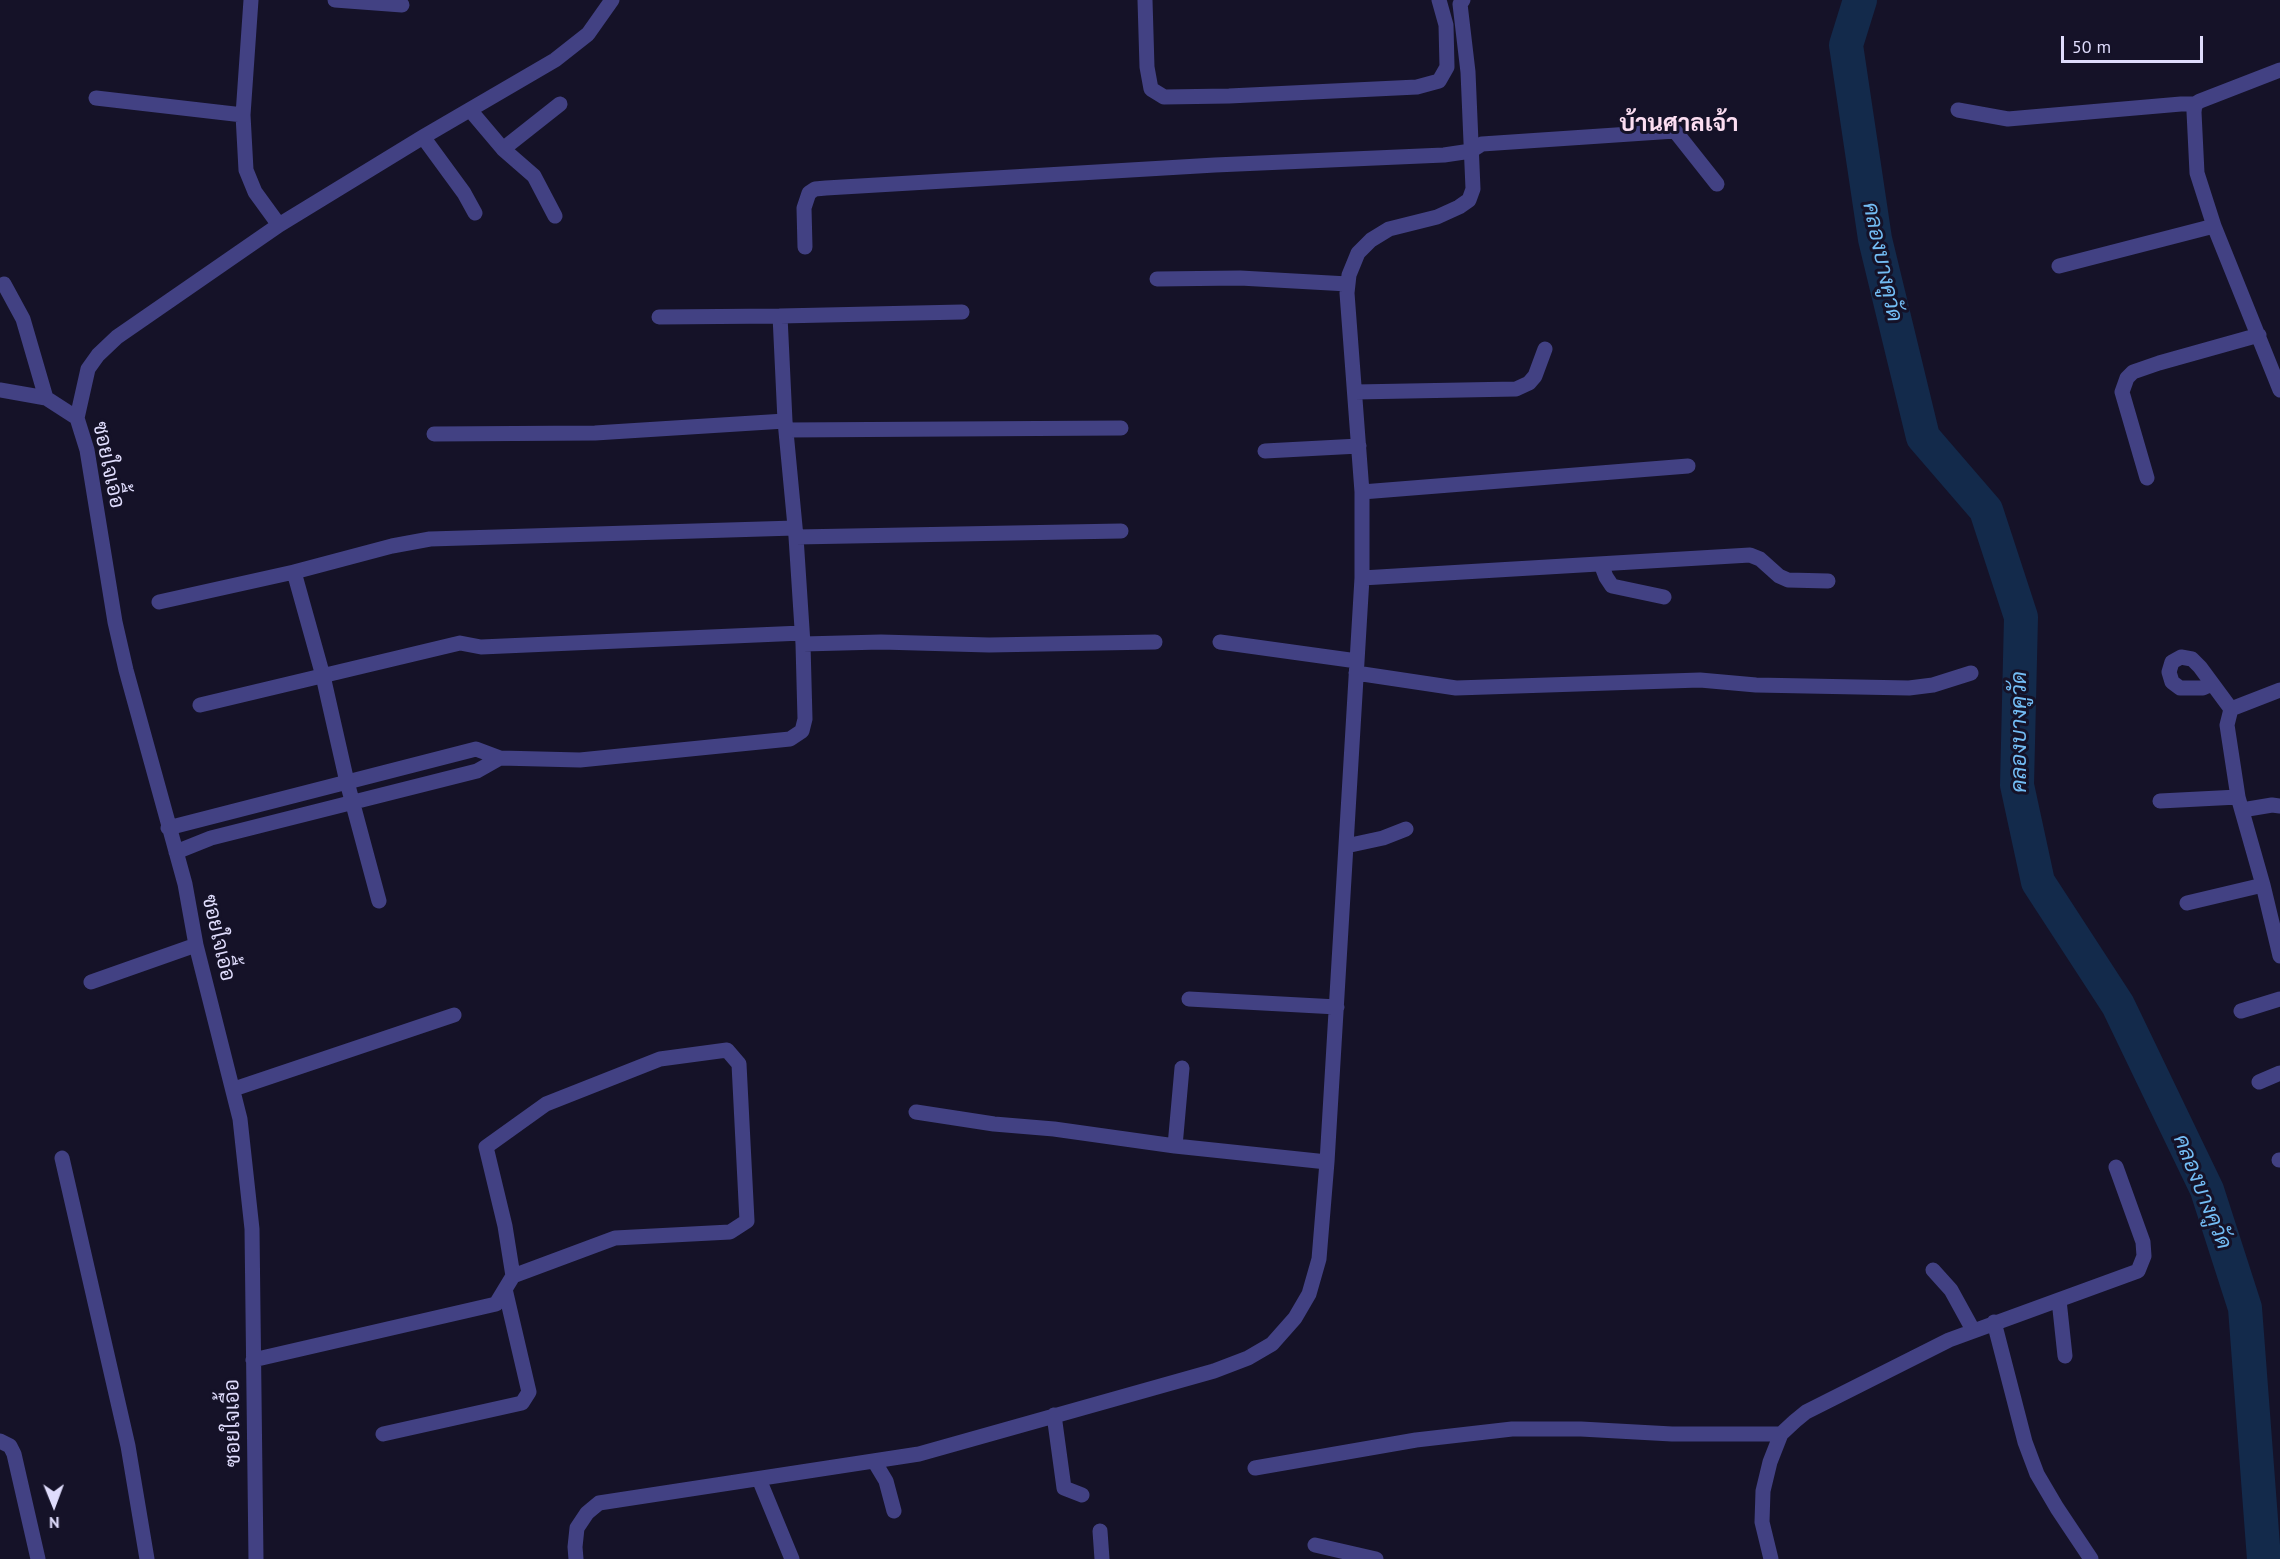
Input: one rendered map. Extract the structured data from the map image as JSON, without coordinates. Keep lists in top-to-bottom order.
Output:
{
  "streets": {
    "street": ["ซอยใจเอื้อ"]
  },
  "districts": ["บ้านศาลเจ้า"],
  "water": ["คลองบางคูวัด"],
  "scale_bar": "50 m",
  "north": "bottom"
}
